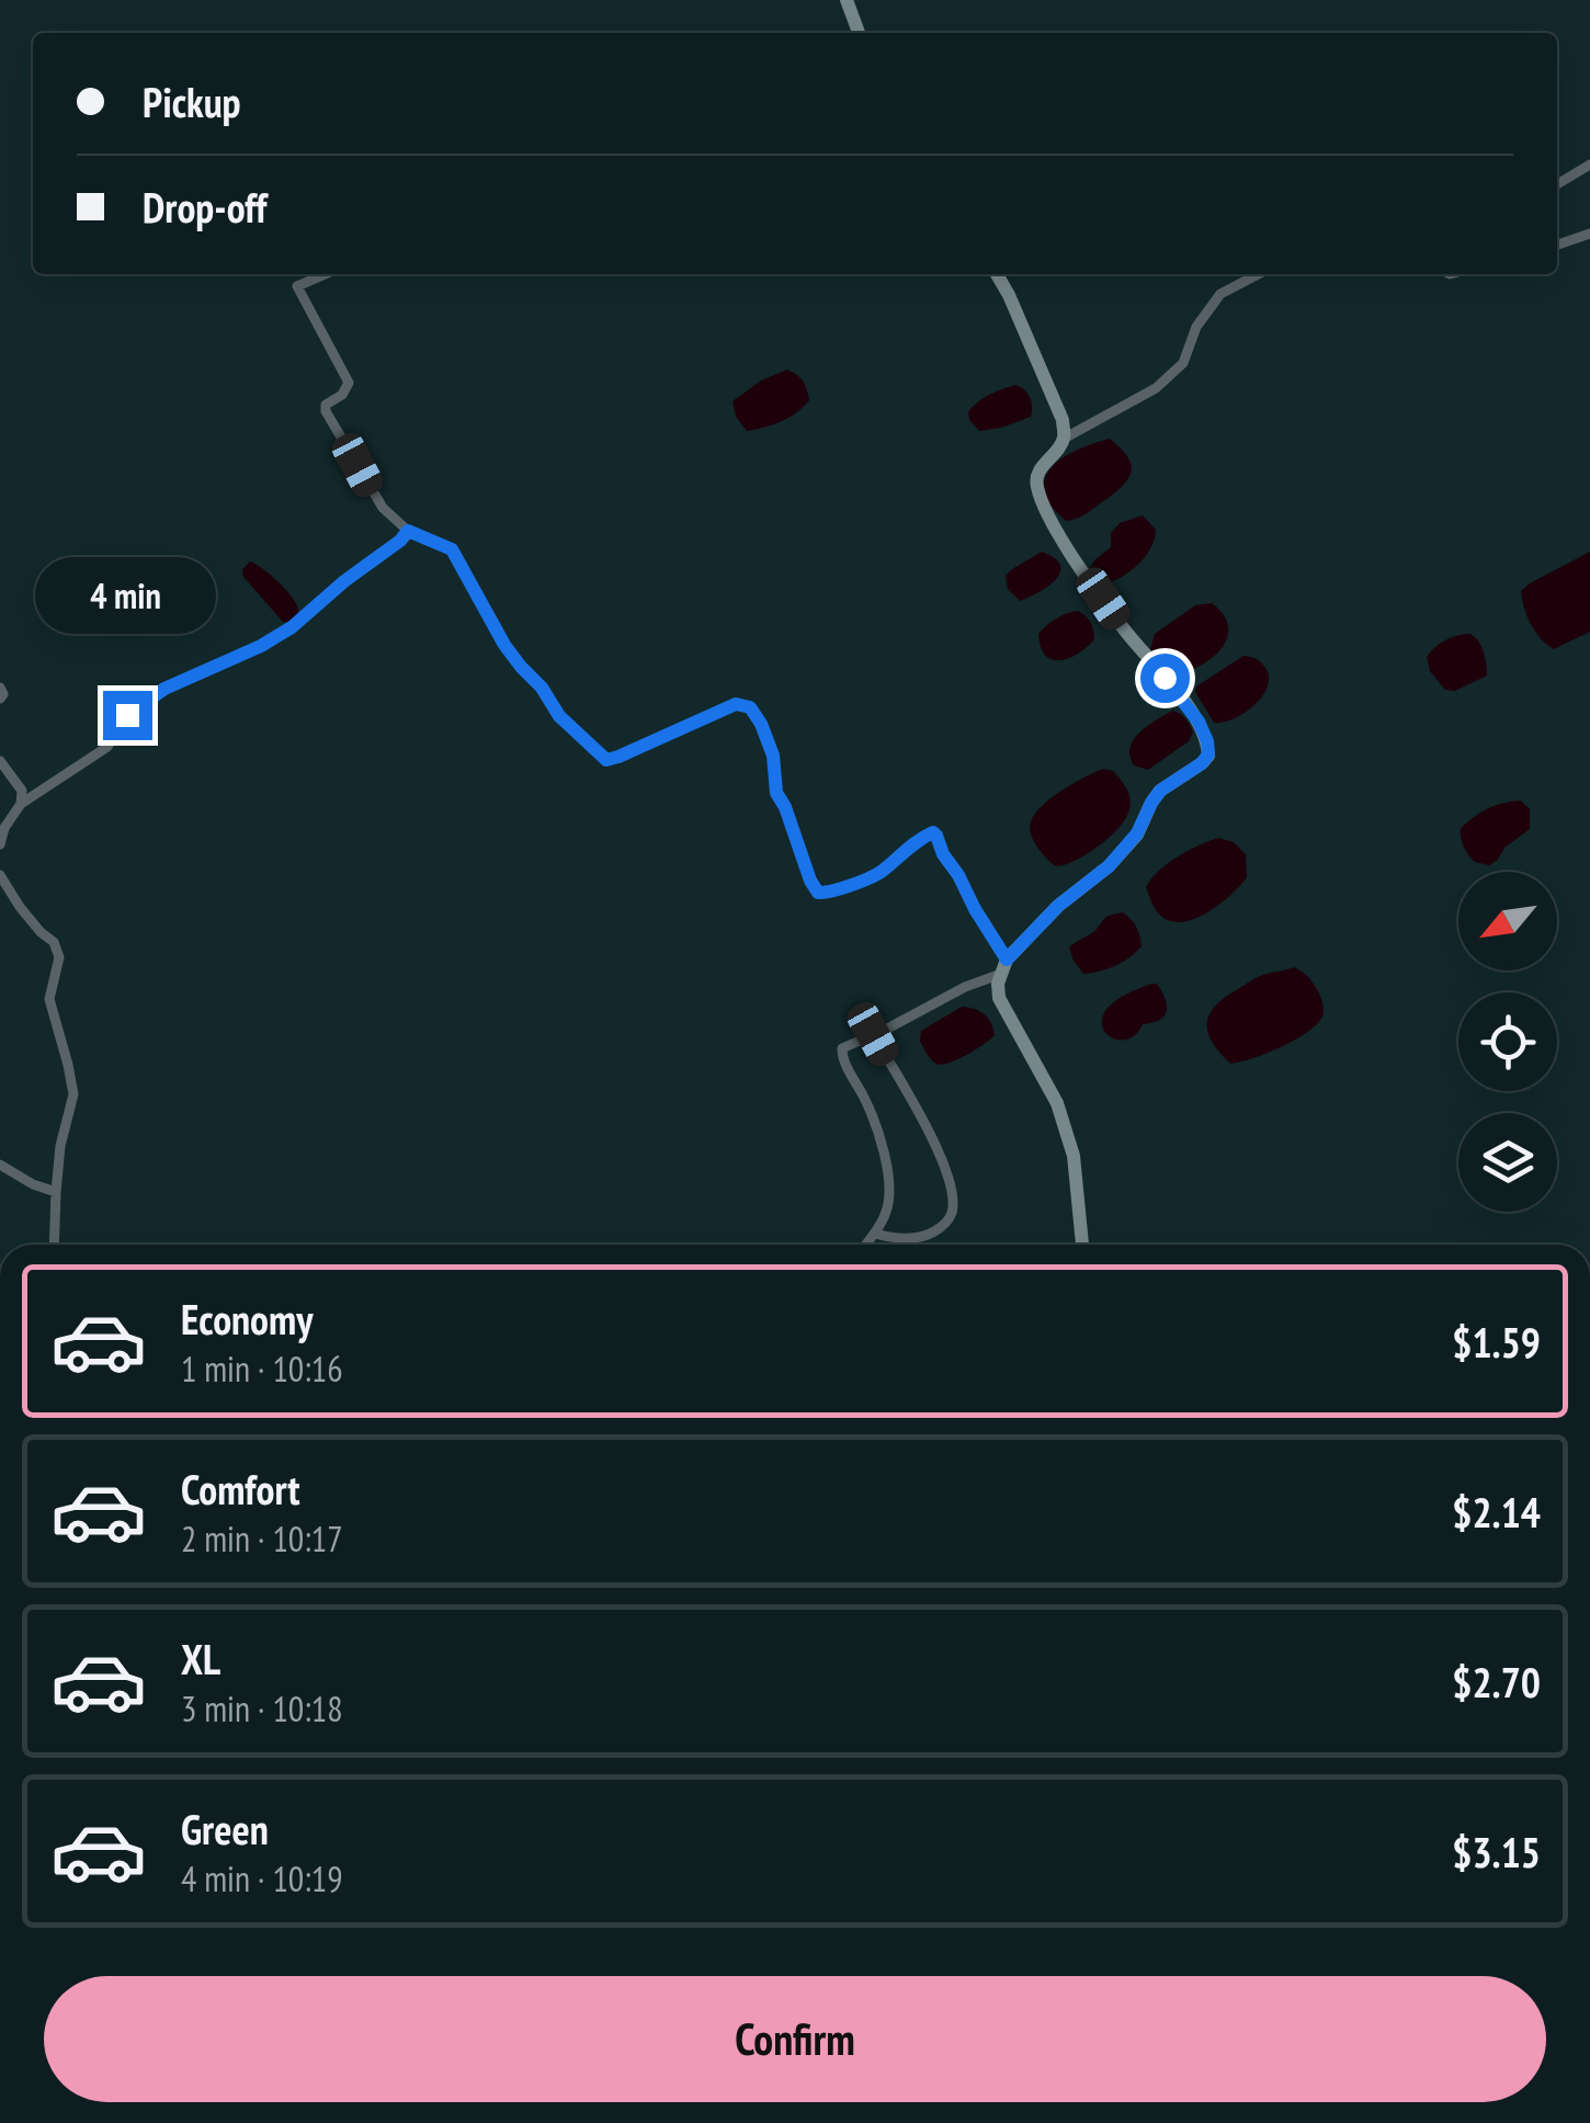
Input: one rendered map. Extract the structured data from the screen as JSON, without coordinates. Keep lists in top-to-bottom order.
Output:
{
  "north": "bottom left",
  "page": {
    "banner": ["Pickup", "Drop-off"],
    "bubble": "4 min",
    "list": [
      {
        "name": "Economy",
        "note": "1 min · 10:16",
        "value": "$1.59"
      },
      {
        "name": "Comfort",
        "note": "2 min · 10:17",
        "value": "$2.14"
      },
      {
        "name": "XL",
        "note": "3 min · 10:18",
        "value": "$2.70"
      },
      {
        "name": "Green",
        "note": "4 min · 10:19",
        "value": "$3.15"
      }
    ],
    "buttons": "Confirm"
  }
}
